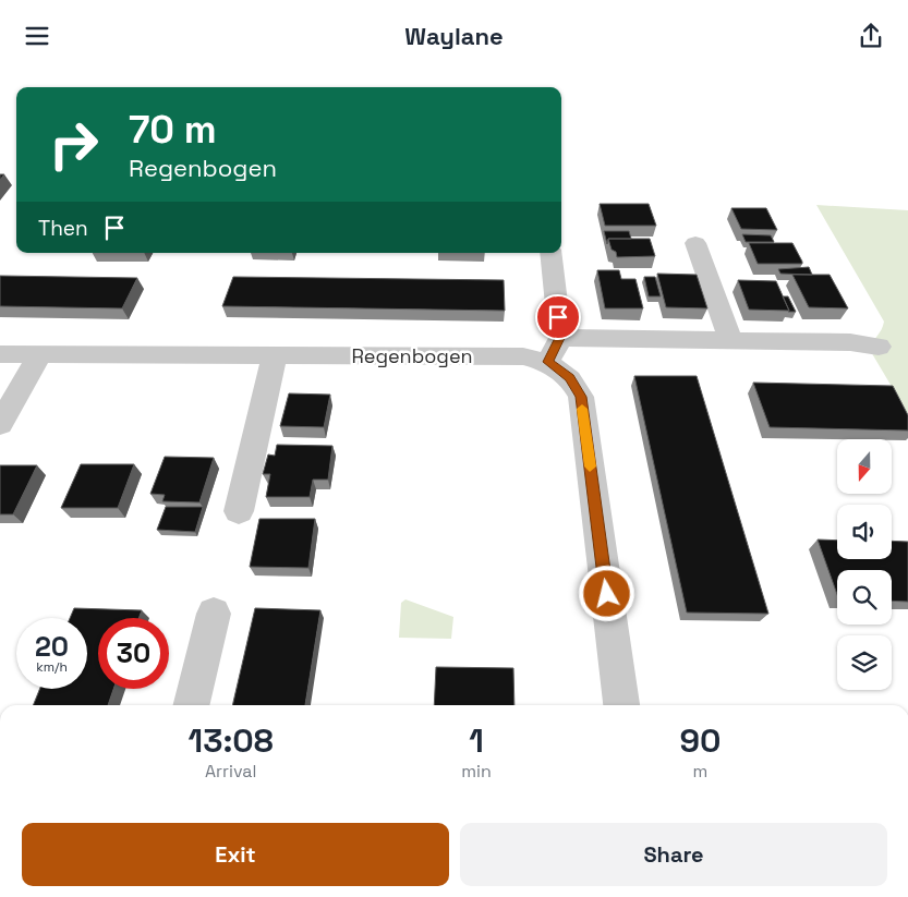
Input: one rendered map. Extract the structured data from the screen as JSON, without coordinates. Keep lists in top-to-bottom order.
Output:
{
  "streets": {
    "street": ["Regenbogen"]
  },
  "north": "bottom",
  "page": {
    "header": "Waylane",
    "turn": ["70 m", "Regenbogen"],
    "then": "Then",
    "speed": "20 km/h",
    "limit": "30",
    "eta": [
      "13:08",
      "Arrival",
      "1",
      "min",
      "90",
      "m"
    ],
    "buttons": ["Exit", "Share"]
  }
}
